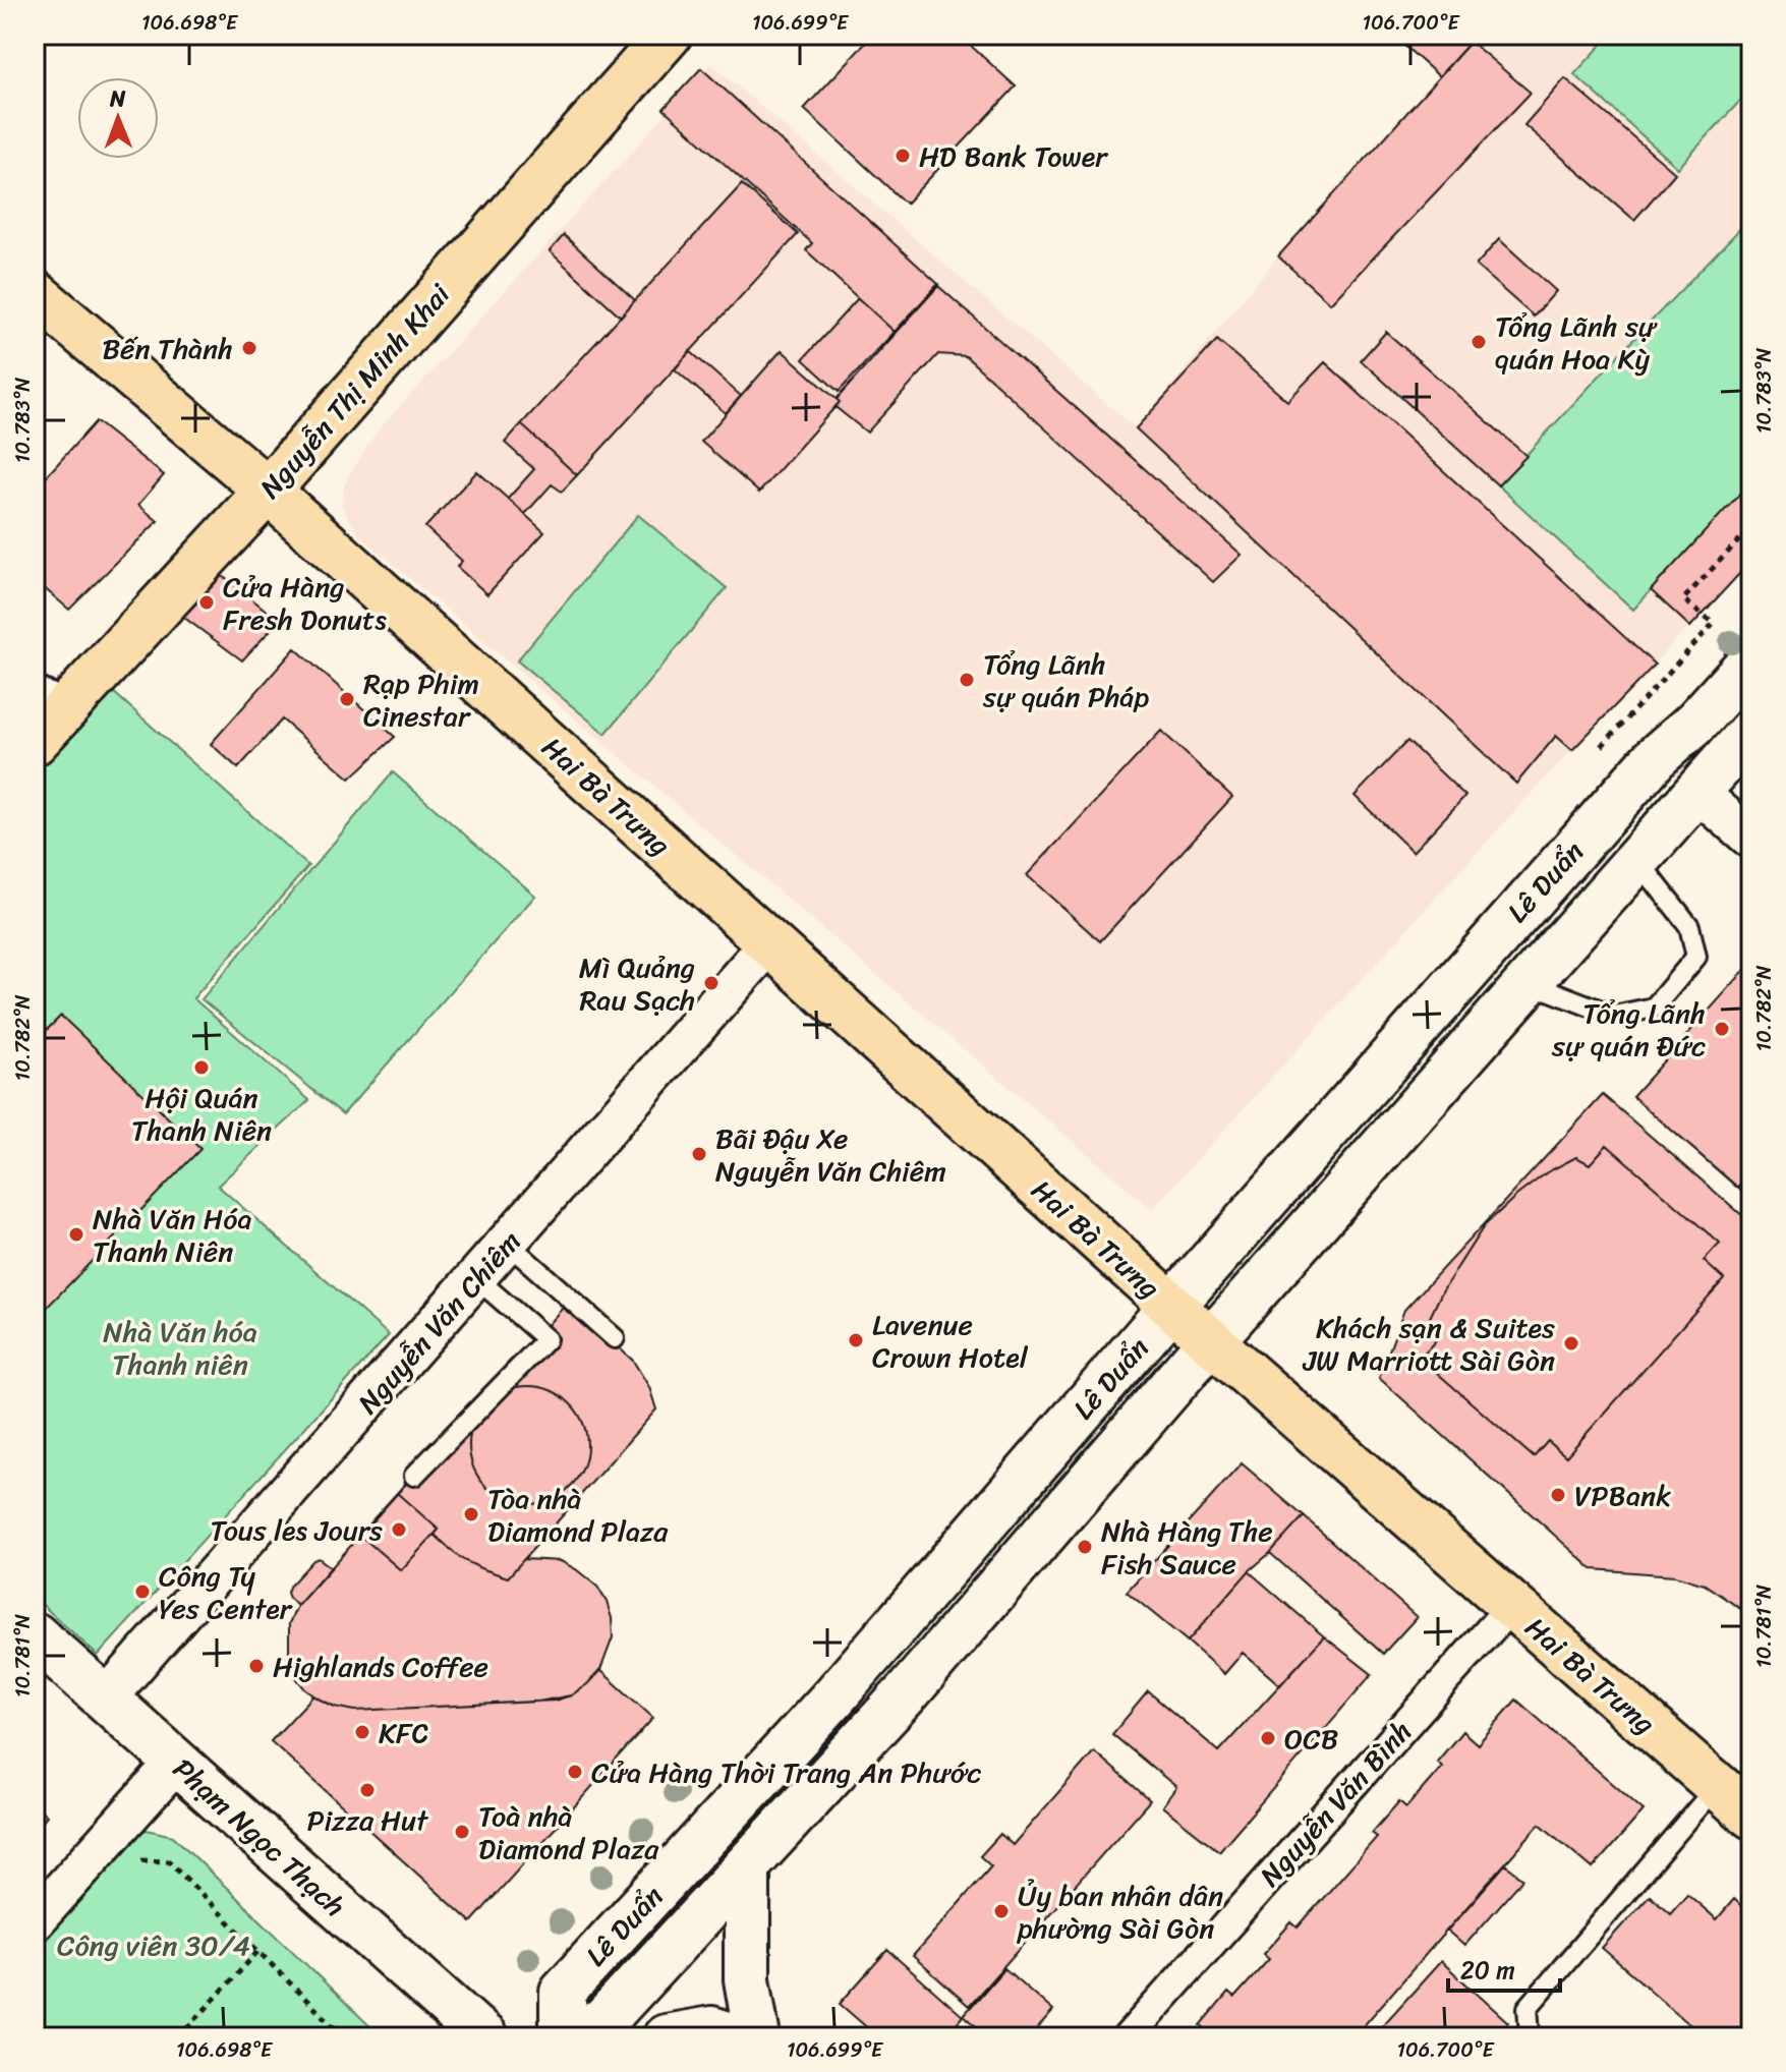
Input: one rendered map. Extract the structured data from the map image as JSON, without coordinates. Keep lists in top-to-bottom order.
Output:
{
  "streets": {
    "main road": [
      "Nguyễn Thị Minh Khai",
      "Hai Bà Trưng",
      "Lê Duẩn",
      "Phạm Ngọc Thạch"
    ],
    "street": ["Nguyễn Văn Chiêm", "Nguyễn Văn Bình"]
  },
  "crossings": [
    ["Nguyễn Thị Minh Khai", "Hai Bà Trưng"],
    ["Hai Bà Trưng", "Lê Duẩn"],
    ["Hai Bà Trưng", "Nguyễn Văn Chiêm"],
    ["Hai Bà Trưng", "Nguyễn Văn Bình"],
    ["Nguyễn Văn Chiêm", "Phạm Ngọc Thạch"]
  ],
  "parks": ["Nhà Văn hóa Thanh niên", "Công viên 30/4"],
  "places": [
    "HD Bank Tower",
    "Tổng Lãnh sự quán Hoa Kỳ",
    "Bến Thành",
    "Cửa Hàng Fresh Donuts",
    "Tổng Lãnh sự quán Pháp",
    "Rạp Phim Cinestar",
    "Mì Quảng Rau Sạch",
    "Tổng Lãnh sự quán Đức",
    "Hội Quán Thanh Niên",
    "Bãi Đậu Xe Nguyễn Văn Chiêm",
    "Nhà Văn Hóa Thanh Niên",
    "Lavenue Crown Hotel",
    "Khách sạn & Suites JW Marriott Sài Gòn",
    "VPBank",
    "Tòa nhà Diamond Plaza",
    "Tous les Jours",
    "Nhà Hàng The Fish Sauce",
    "Công Ty Yes Center",
    "Highlands Coffee",
    "KFC",
    "OCB",
    "Cửa Hàng Thời Trang An Phước",
    "Pizza Hut",
    "Toà nhà Diamond Plaza",
    "Ủy ban nhân dân phường Sài Gòn"
  ],
  "scale_bar": "20 m",
  "north": "top",
  "coordinates": [
    "106.698°E",
    "106.699°E",
    "106.700°E",
    "10.783°N",
    "10.782°N",
    "10.781°N"
  ]
}
